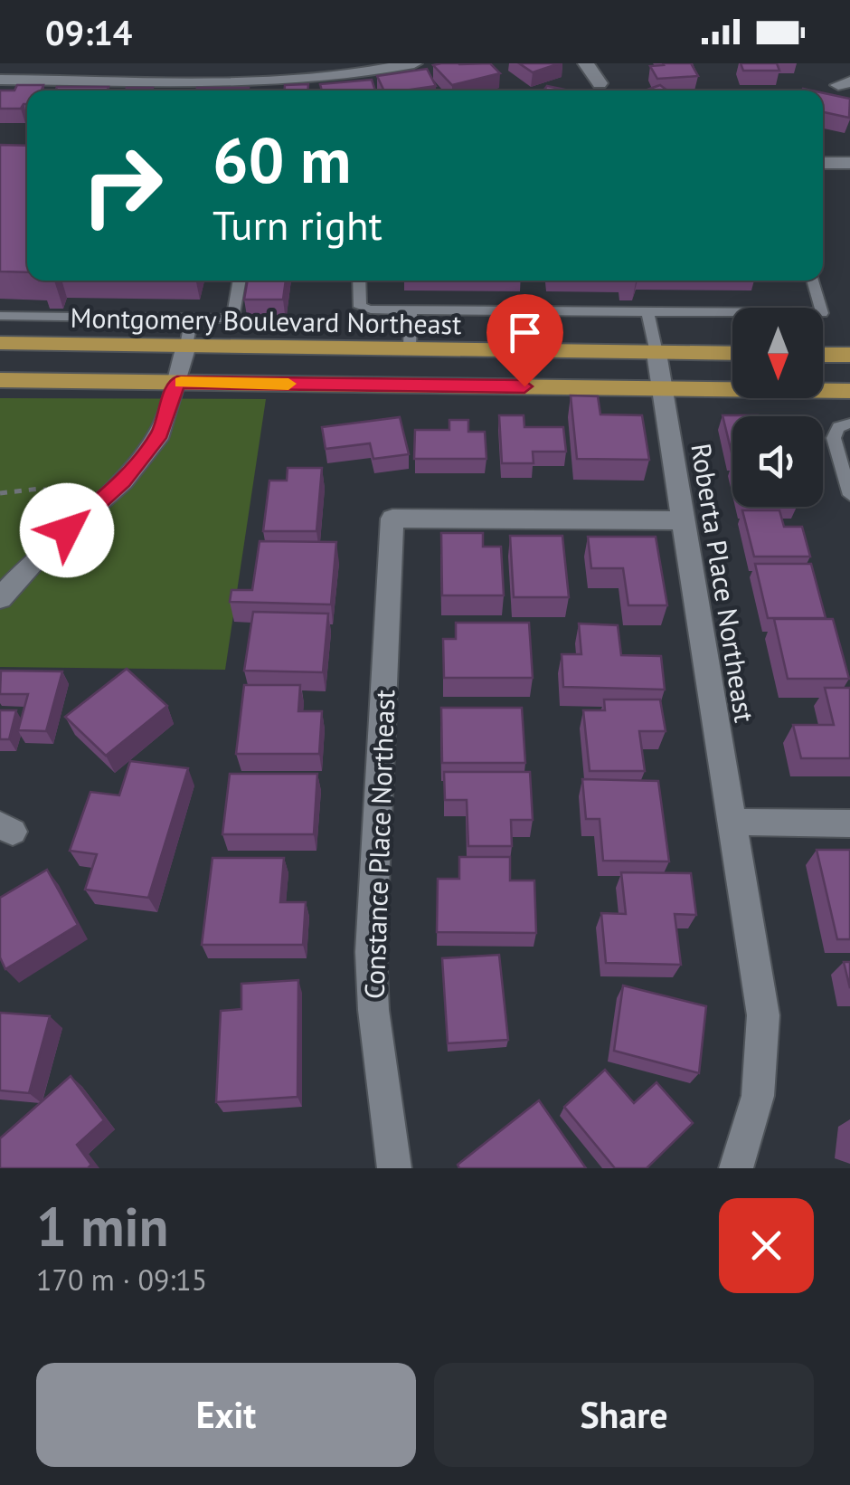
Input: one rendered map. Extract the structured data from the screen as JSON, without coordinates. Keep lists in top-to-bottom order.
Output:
{
  "streets": {
    "main road": ["Montgomery Boulevard Northeast"],
    "street": ["Roberta Place Northeast", "Constance Place Northeast"]
  },
  "crossings": [
    ["Montgomery Boulevard Northeast", "Roberta Place Northeast"],
    ["Roberta Place Northeast", "Constance Place Northeast"]
  ],
  "north": "bottom",
  "page": {
    "status": "09:14",
    "turn": ["60 m", "Turn right"],
    "heading": ["1 min", "170 m · 09:15"],
    "buttons": ["Exit", "Share"]
  }
}
